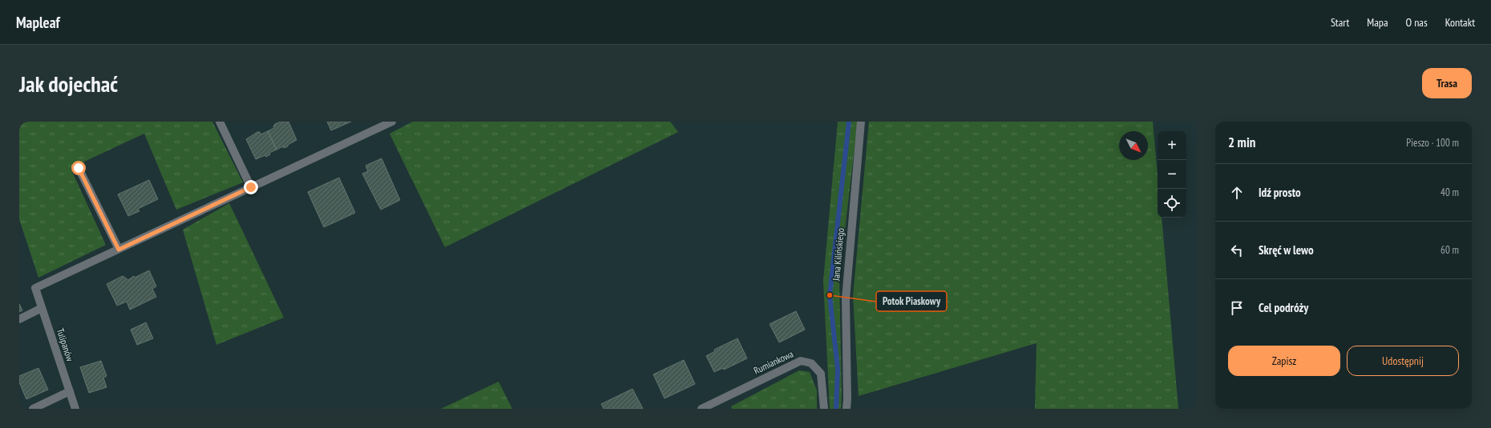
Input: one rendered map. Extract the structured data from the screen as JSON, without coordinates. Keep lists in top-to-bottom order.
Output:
{
  "streets": {
    "street": ["Jana Kilińskiego", "Tulipanów", "Rumiankowa"]
  },
  "places": ["Potok Piaskowy"],
  "north": "bottom right",
  "page": {
    "header": "Mapleaf",
    "nav": [
      "Start",
      "Mapa",
      "O nas",
      "Kontakt"
    ],
    "buttons": [
      "Trasa",
      ["Zapisz", "Udostępnij"]
    ],
    "title": "Jak dojechać",
    "heading": ["2 min", "Pieszo · 100 m"],
    "map_buttons": ["+", "−"],
    "list": [
      ["Idź prosto", "40 m"],
      ["Skręć w lewo", "60 m"],
      "Cel podróży"
    ]
  }
}
